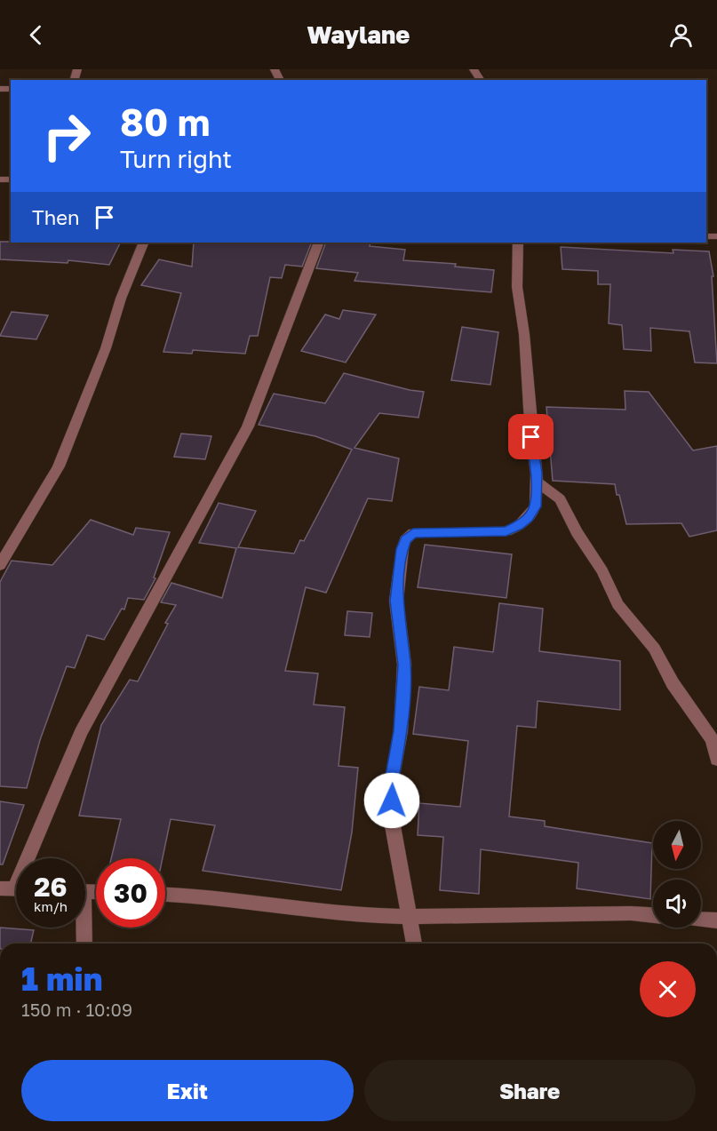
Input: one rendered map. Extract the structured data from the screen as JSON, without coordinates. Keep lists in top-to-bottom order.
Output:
{
  "north": "bottom",
  "page": {
    "header": "Waylane",
    "turn": ["80 m", "Turn right"],
    "then": "Then",
    "speed": "26 km/h",
    "limit": "30",
    "heading": ["1 min", "150 m · 10:09"],
    "buttons": ["Exit", "Share"]
  }
}
